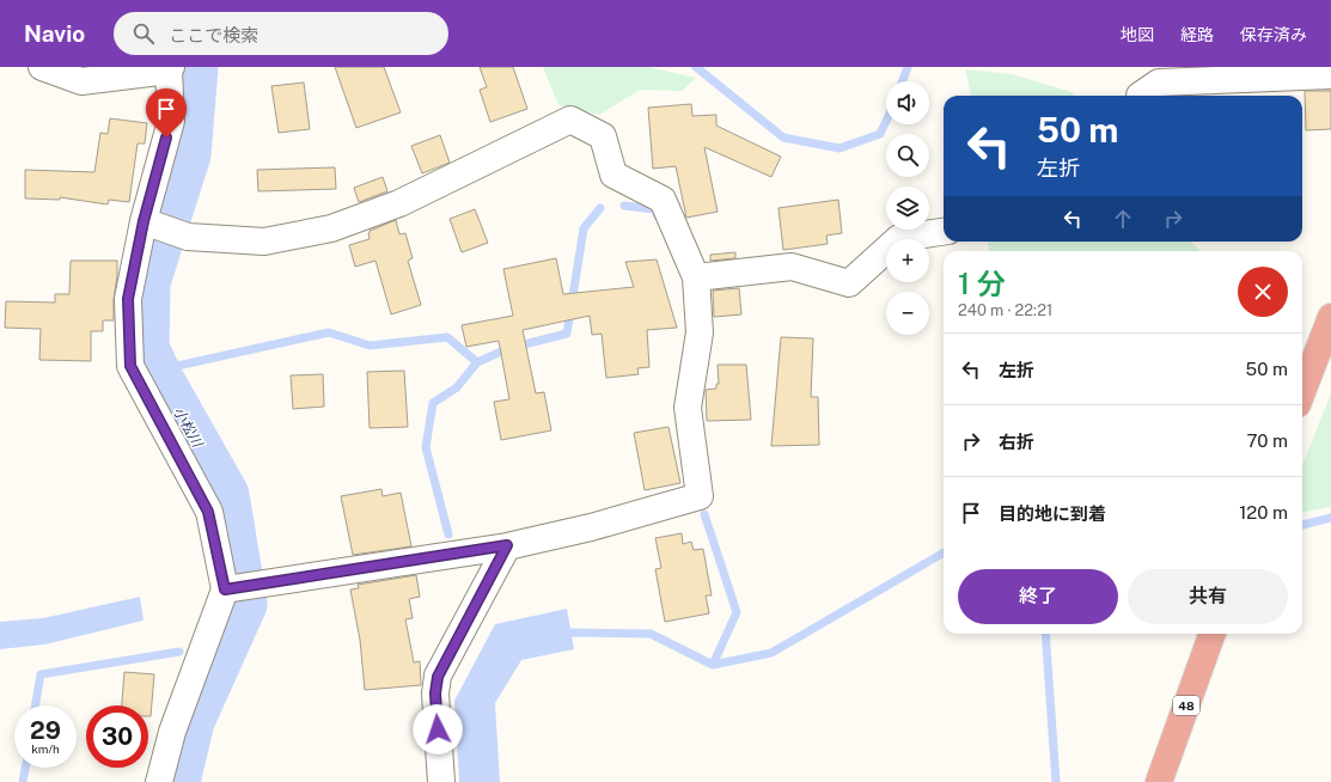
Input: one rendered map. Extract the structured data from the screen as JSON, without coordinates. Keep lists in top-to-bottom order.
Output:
{
  "streets": {
    "main road": ["48"]
  },
  "water": ["小松川"],
  "page": {
    "header": "Navio",
    "search": "ここで検索",
    "nav": ["地図", "経路", "保存済み"],
    "map_buttons": ["+", "−"],
    "turn": ["50 m", "左折"],
    "heading": ["1 分", "240 m · 22:21"],
    "list": [
      {
        "name": "左折",
        "value": "50 m"
      },
      {
        "name": "右折",
        "value": "70 m"
      },
      {
        "name": "目的地に到着",
        "value": "120 m"
      }
    ],
    "buttons": ["終了", "共有"],
    "speed": "29 km/h",
    "limit": "30"
  }
}
